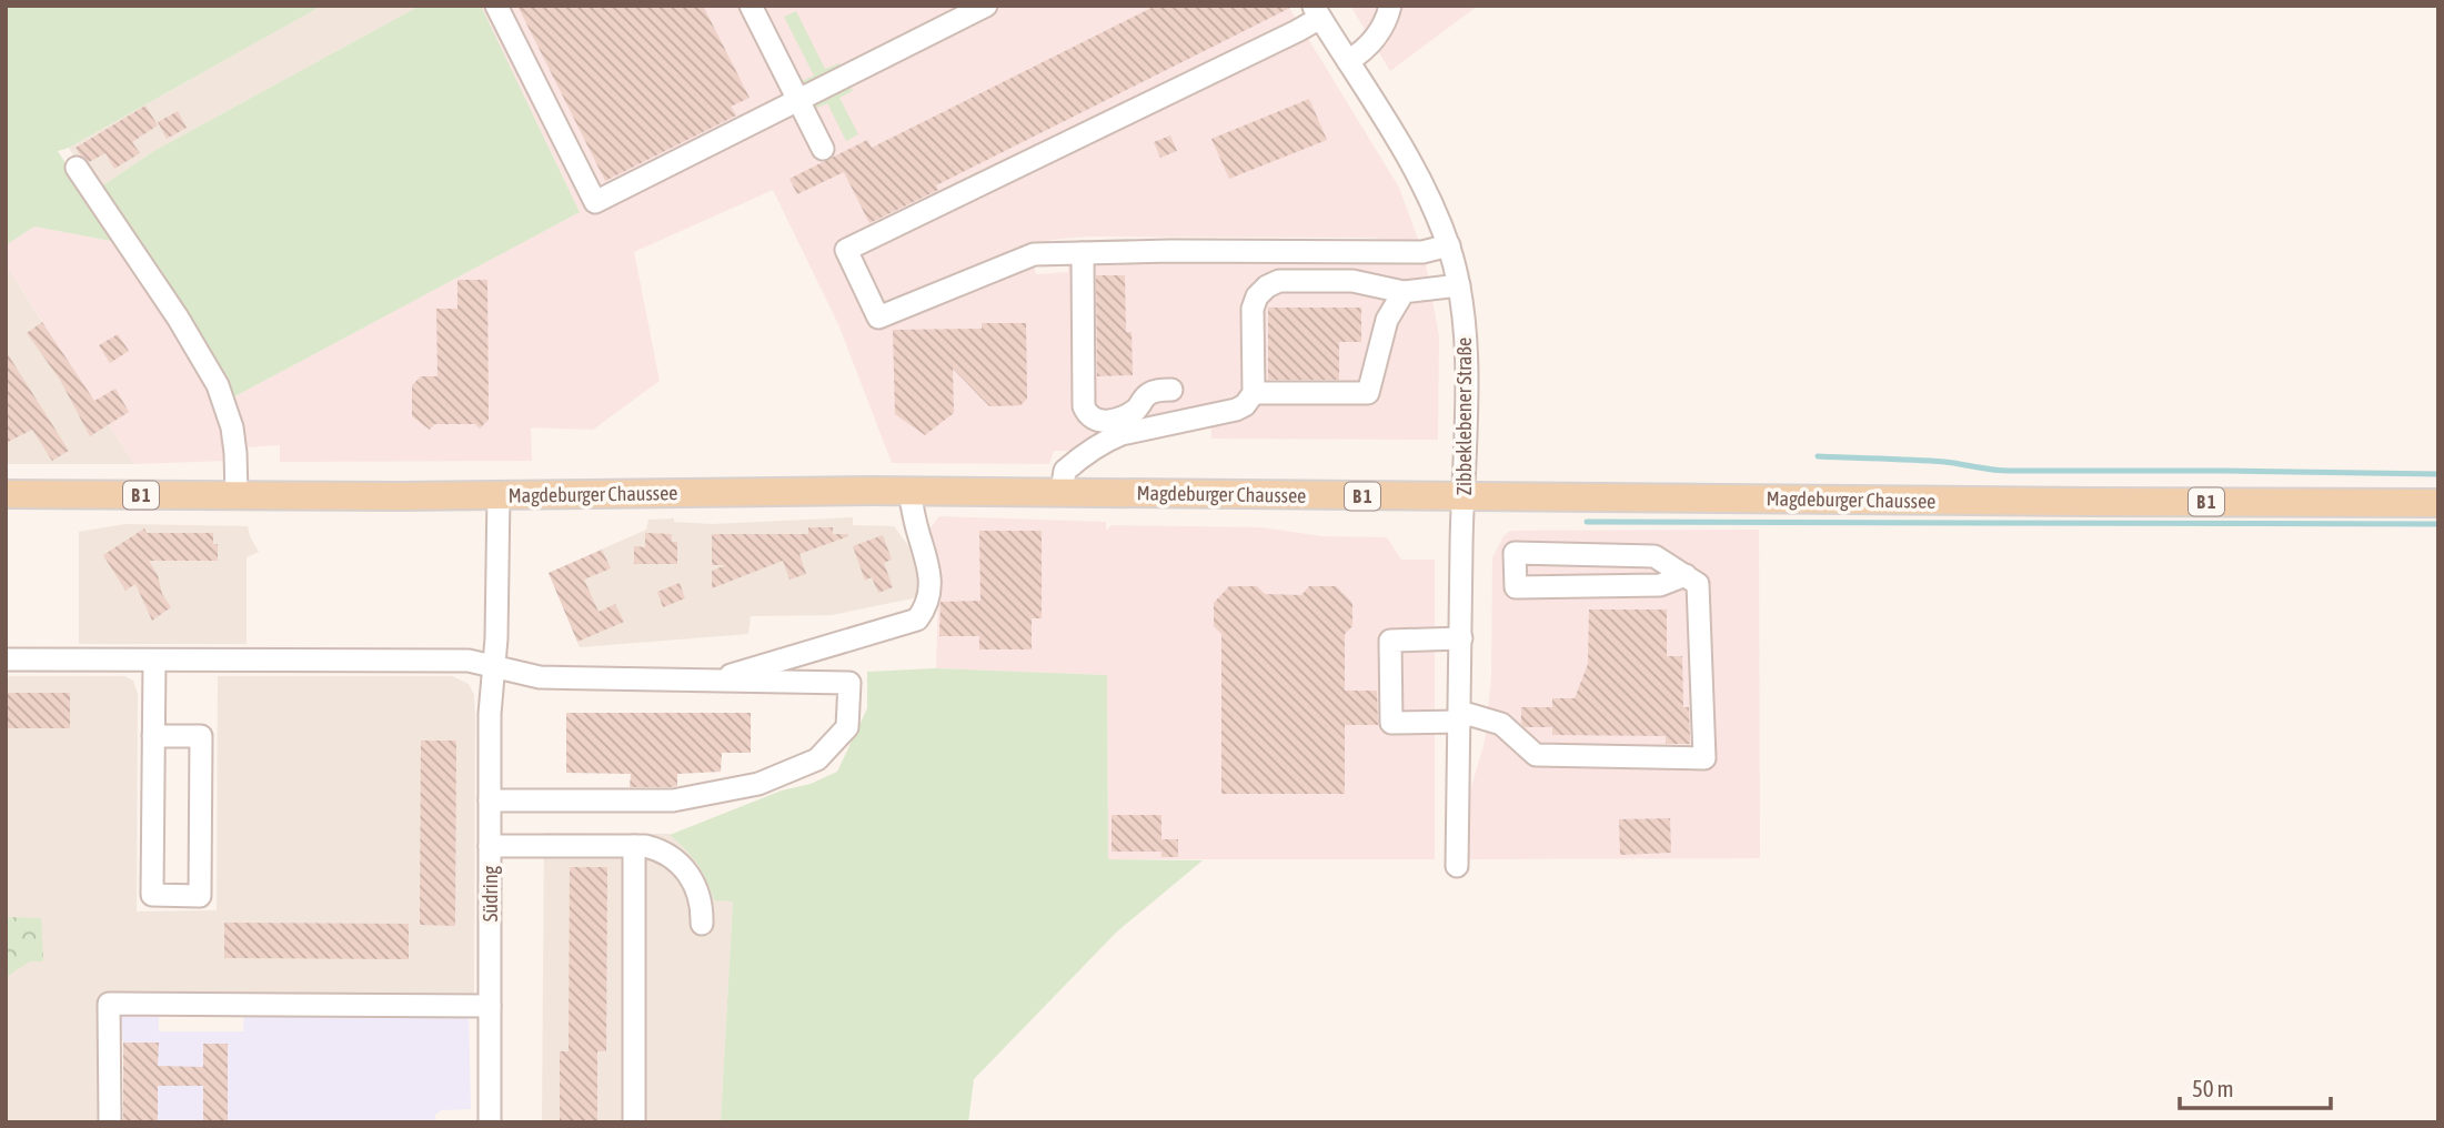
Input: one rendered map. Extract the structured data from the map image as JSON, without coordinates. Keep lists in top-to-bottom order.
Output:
{
  "streets": {
    "main road": ["Magdeburger Chaussee", "B 1"],
    "street": ["Zibbeklebener Straße", "Südring"]
  },
  "crossings": [
    ["Zibbeklebener Straße", "Magdeburger Chaussee"],
    ["Magdeburger Chaussee", "Südring"]
  ],
  "scale_bar": "50 m"
}
